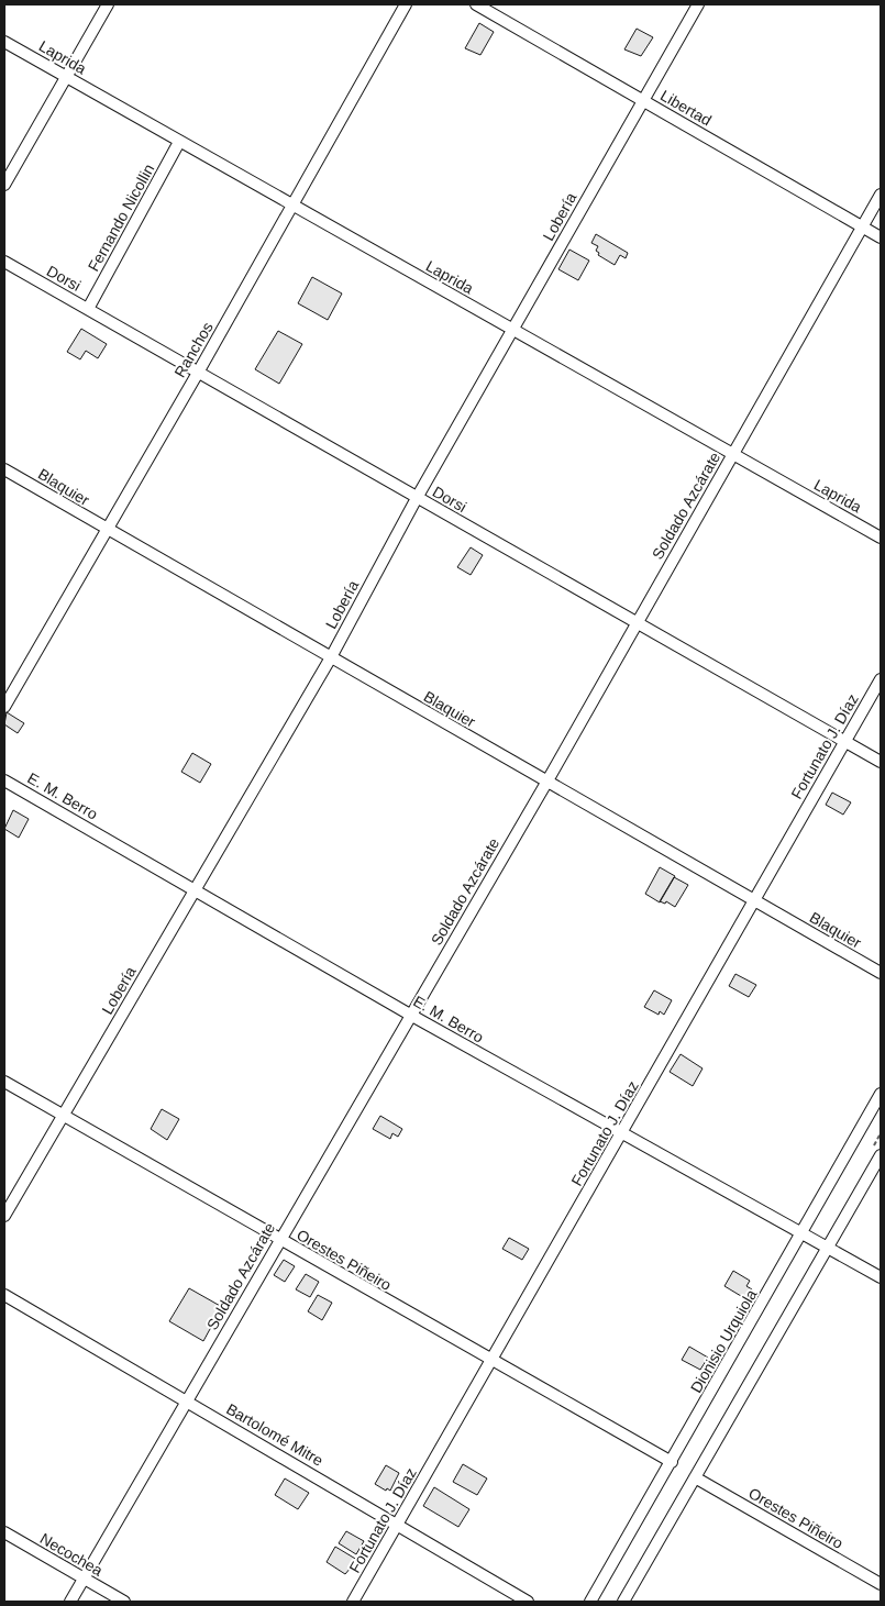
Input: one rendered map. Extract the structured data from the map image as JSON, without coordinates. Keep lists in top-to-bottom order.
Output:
{
  "streets": {
    "street": [
      "Laprida",
      "Libertad",
      "Lobería",
      "Fernando Nicollin",
      "Dorsi",
      "Ranchos",
      "Blaquier",
      "Soldado Azcárate",
      "Fortunato J. Díaz",
      "E. M. Berro",
      "Orestes Piñeiro",
      "Dionisio Urquiola",
      "Bartolomé Mitre",
      "Necochea"
    ]
  },
  "crossings": [
    ["Laprida", "Lobería"],
    ["Laprida", "Fernando Nicollin"],
    ["Laprida", "Ranchos"],
    ["Laprida", "Soldado Azcárate"],
    ["Libertad", "Lobería"],
    ["Libertad", "Soldado Azcárate"],
    ["Lobería", "Dorsi"],
    ["Lobería", "Blaquier"],
    ["Lobería", "E. M. Berro"],
    ["Lobería", "Orestes Piñeiro"],
    ["Fernando Nicollin", "Dorsi"],
    ["Dorsi", "Ranchos"],
    ["Dorsi", "Soldado Azcárate"],
    ["Dorsi", "Fortunato J. Díaz"],
    ["Ranchos", "Blaquier"],
    ["Blaquier", "Soldado Azcárate"],
    ["Blaquier", "Fortunato J. Díaz"],
    ["Soldado Azcárate", "E. M. Berro"],
    ["Soldado Azcárate", "Orestes Piñeiro"],
    ["Soldado Azcárate", "Bartolomé Mitre"],
    ["Soldado Azcárate", "Necochea"],
    ["Fortunato J. Díaz", "E. M. Berro"],
    ["Fortunato J. Díaz", "Orestes Piñeiro"],
    ["Fortunato J. Díaz", "Bartolomé Mitre"],
    ["E. M. Berro", "Dionisio Urquiola"],
    ["Orestes Piñeiro", "Dionisio Urquiola"]
  ]
}
